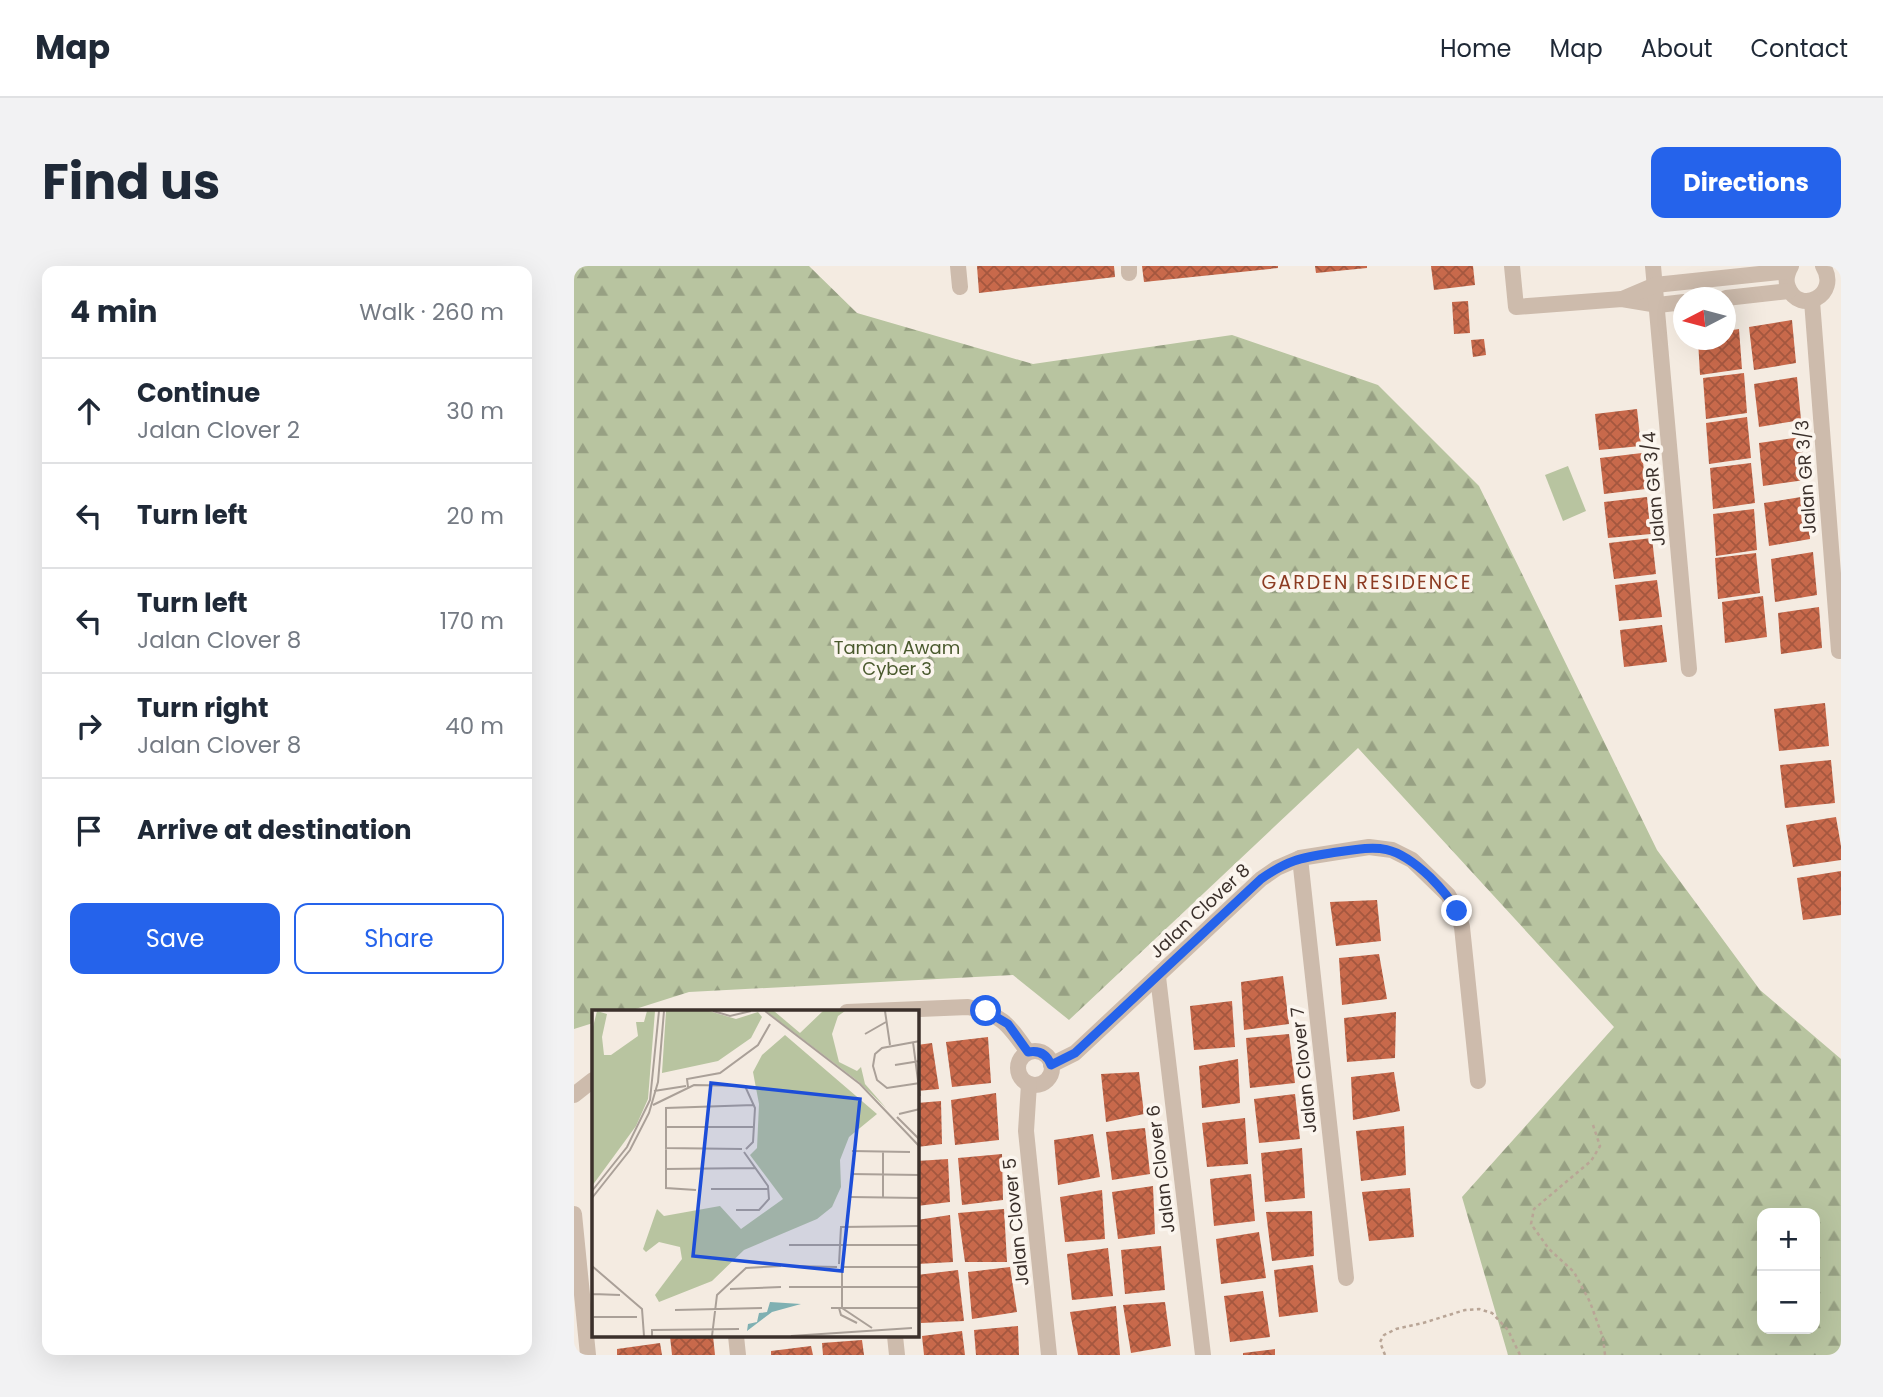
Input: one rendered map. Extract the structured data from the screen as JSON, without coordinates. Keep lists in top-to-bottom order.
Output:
{
  "streets": {
    "street": [
      "Jalan GR 3/3",
      "Jalan GR 3/4",
      "Jalan Clover 8",
      "Jalan Clover 7",
      "Jalan Clover 6",
      "Jalan Clover 5"
    ]
  },
  "crossings": [
    ["Jalan Clover 8", "Jalan Clover 7"],
    ["Jalan Clover 8", "Jalan Clover 6"],
    ["Jalan Clover 8", "Jalan Clover 5"]
  ],
  "districts": ["GARDEN RESIDENCE"],
  "parks": ["Taman Awam Cyber 3"],
  "north": "left",
  "page": {
    "header": "Map",
    "nav": [
      "Home",
      "Map",
      "About",
      "Contact"
    ],
    "title": "Find us",
    "buttons": [
      "Directions",
      ["Save", "Share"]
    ],
    "heading": ["4 min", "Walk · 260 m"],
    "list": [
      ["Continue", "Jalan Clover 2", "30 m"],
      ["Turn left", "20 m"],
      ["Turn left", "Jalan Clover 8", "170 m"],
      ["Turn right", "Jalan Clover 8", "40 m"],
      "Arrive at destination"
    ],
    "map_buttons": ["+", "−"]
  }
}
